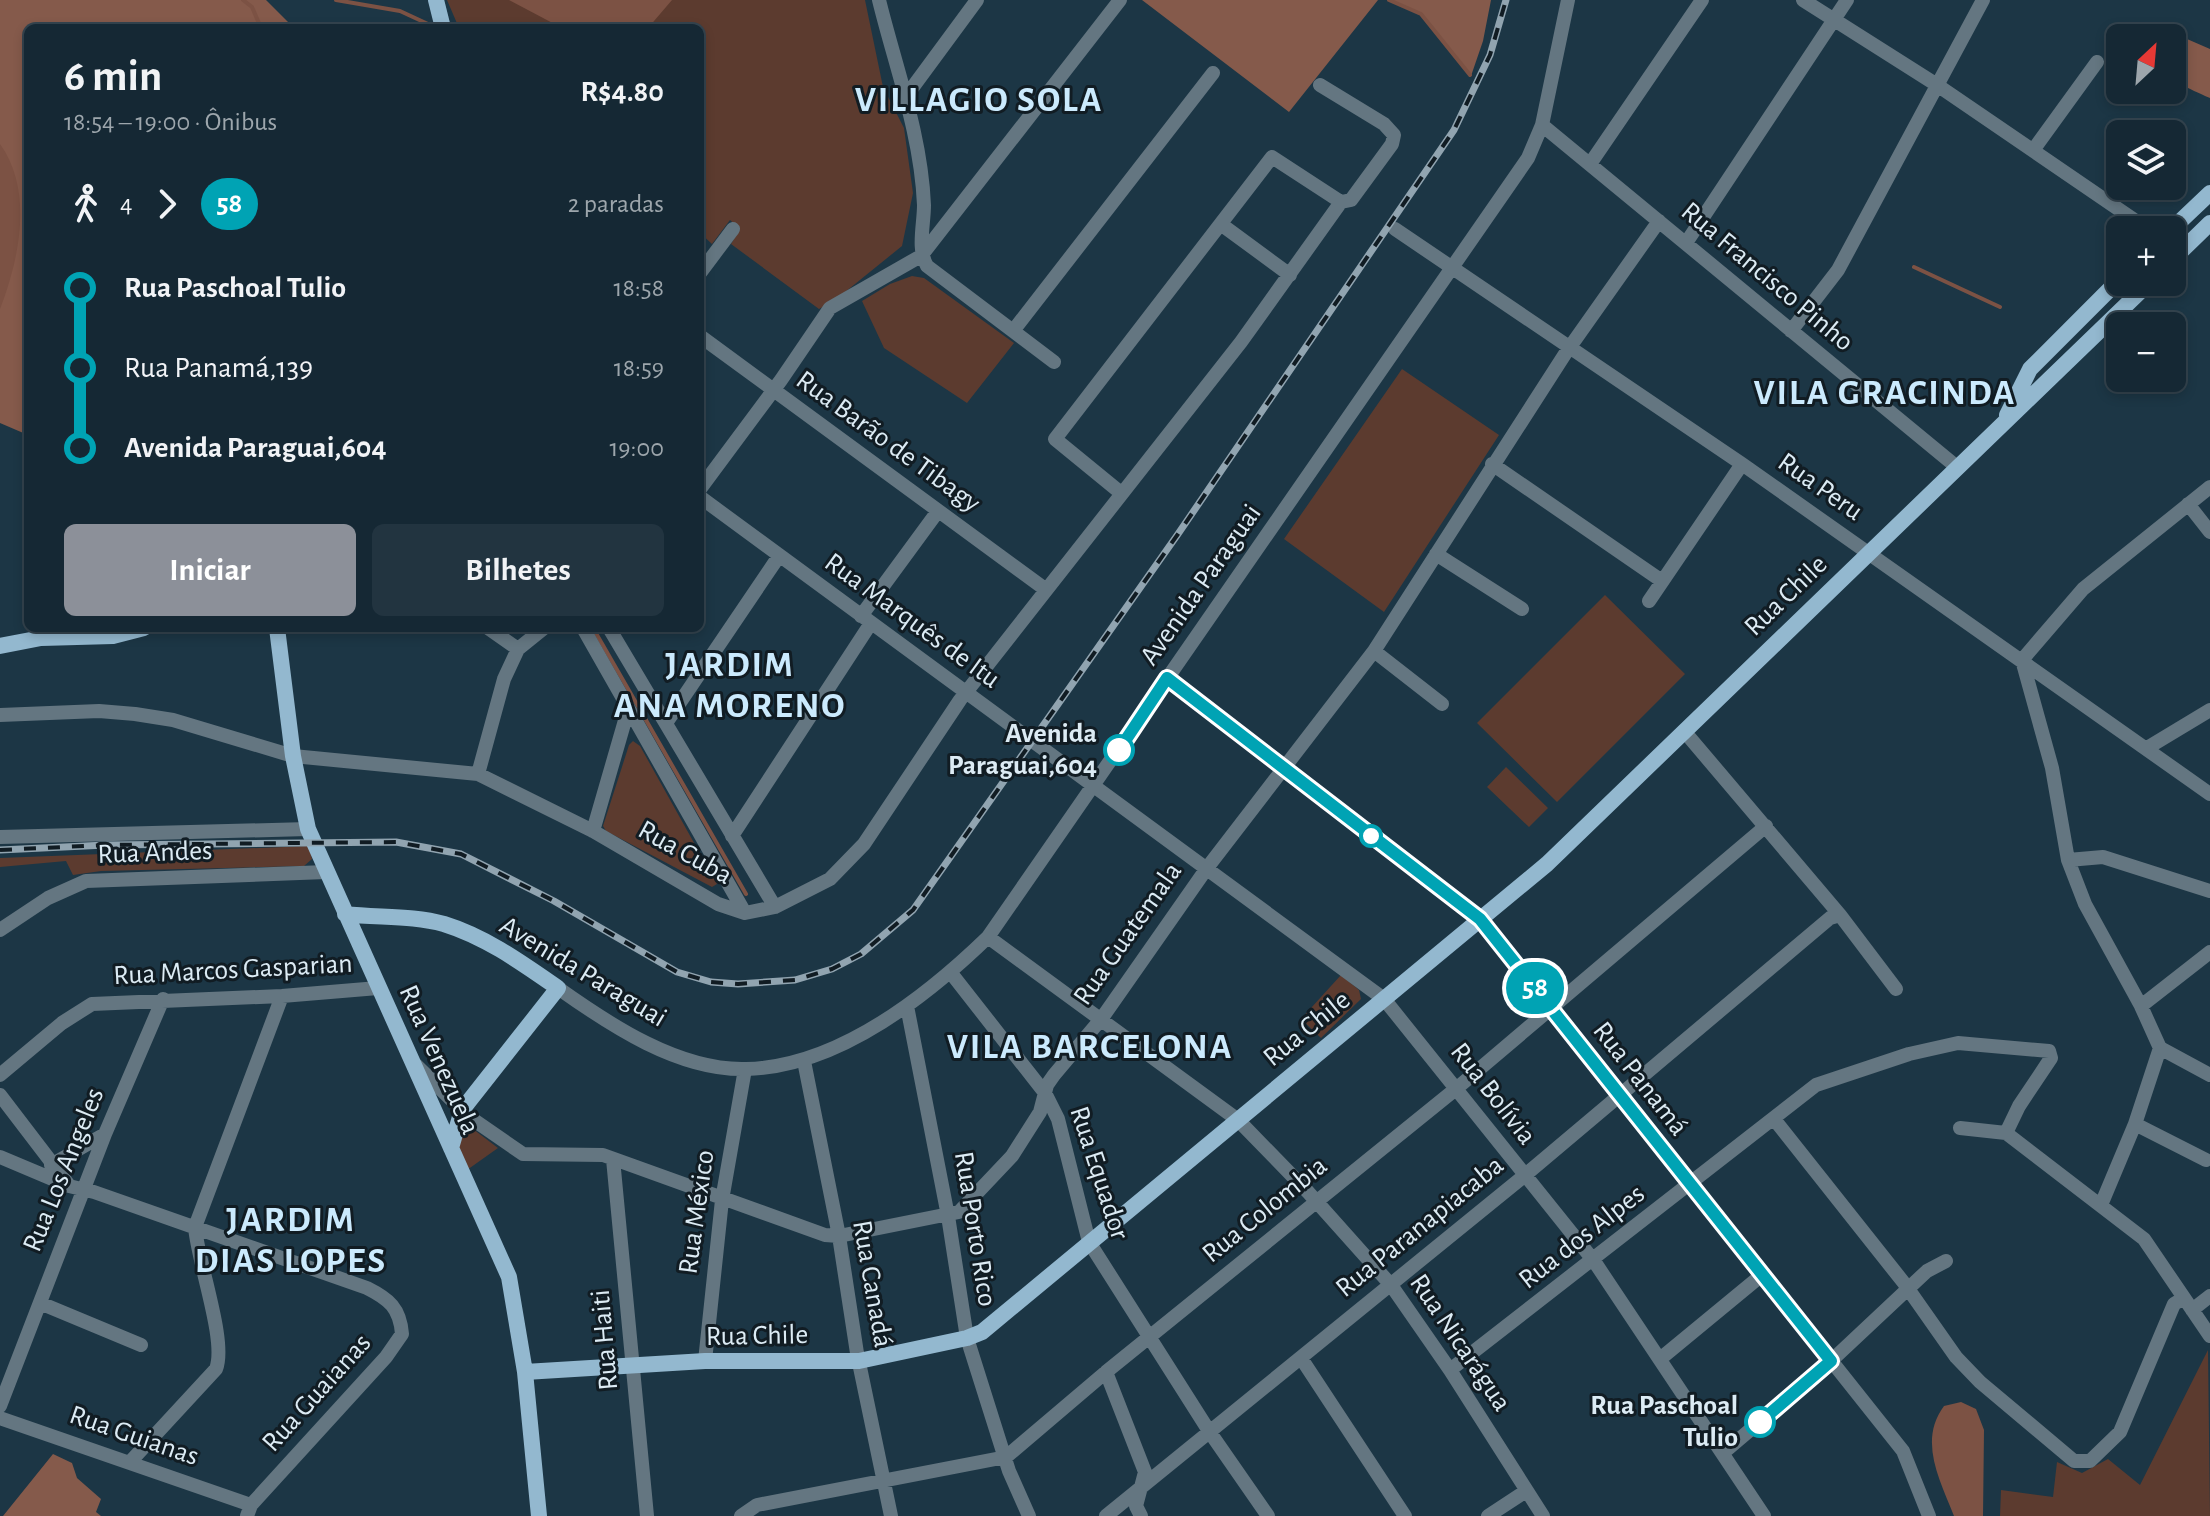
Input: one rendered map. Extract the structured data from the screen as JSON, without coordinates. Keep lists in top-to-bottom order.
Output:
{
  "streets": {
    "main road": ["Avenida Paraguai", "Rua Chile", "Rua Venezuela"],
    "street": [
      "Rua Francisco Pinho",
      "Rua Barão de Tibagy",
      "Rua Peru",
      "Rua Marquês de Itu",
      "Rua Andes",
      "Rua Cuba",
      "Rua Guatemala",
      "Rua Marcos Gasparian",
      "Rua Panamá",
      "Rua Bolívia",
      "Rua Los Angeles",
      "Rua Equador",
      "Rua Colombia",
      "Rua México",
      "Rua Paranapiacaba",
      "Rua Porto Rico",
      "Rua dos Alpes",
      "Rua Canadá",
      "Rua Haiti",
      "Rua Nicarágua",
      "Rua Guaianas",
      "Rua Guianas"
    ]
  },
  "crossings": [
    ["Rua Francisco Pinho", "Avenida Paraguai"],
    ["Rua Francisco Pinho", "Rua Chile"],
    ["Rua Francisco Pinho", "Rua Guatemala"],
    ["Rua Barão de Tibagy", "Rua Cuba"],
    ["Rua Peru", "Avenida Paraguai"],
    ["Rua Peru", "Rua Chile"],
    ["Rua Peru", "Rua Guatemala"],
    ["Avenida Paraguai", "Rua Marquês de Itu"],
    ["Avenida Paraguai", "Rua Venezuela"],
    ["Avenida Paraguai", "Rua Panamá"],
    ["Avenida Paraguai", "Rua Bolívia"],
    ["Avenida Paraguai", "Rua Equador"],
    ["Avenida Paraguai", "Rua México"],
    ["Avenida Paraguai", "Rua Porto Rico"],
    ["Avenida Paraguai", "Rua Canadá"],
    ["Avenida Paraguai", "Rua Nicarágua"],
    ["Rua Chile", "Rua Venezuela"],
    ["Rua Chile", "Rua Panamá"],
    ["Rua Chile", "Rua Bolívia"],
    ["Rua Chile", "Rua Equador"],
    ["Rua Chile", "Rua México"],
    ["Rua Chile", "Rua Porto Rico"],
    ["Rua Chile", "Rua Canadá"],
    ["Rua Chile", "Rua Haiti"],
    ["Rua Chile", "Rua Nicarágua"],
    ["Rua Marquês de Itu", "Rua Cuba"],
    ["Rua Marquês de Itu", "Rua Bolívia"],
    ["Rua Andes", "Rua Venezuela"],
    ["Rua Cuba", "Rua Venezuela"],
    ["Rua Guatemala", "Rua Venezuela"],
    ["Rua Guatemala", "Rua Panamá"],
    ["Rua Guatemala", "Rua Bolívia"],
    ["Rua Guatemala", "Rua Equador"],
    ["Rua Guatemala", "Rua México"],
    ["Rua Guatemala", "Rua Porto Rico"],
    ["Rua Guatemala", "Rua Canadá"],
    ["Rua Guatemala", "Rua Haiti"],
    ["Rua Guatemala", "Rua Nicarágua"],
    ["Rua Marcos Gasparian", "Rua Venezuela"],
    ["Rua Marcos Gasparian", "Rua Los Angeles"],
    ["Rua Panamá", "Rua Colombia"],
    ["Rua Panamá", "Rua Paranapiacaba"],
    ["Rua Panamá", "Rua dos Alpes"],
    ["Rua Bolívia", "Rua Colombia"],
    ["Rua Bolívia", "Rua Paranapiacaba"],
    ["Rua Bolívia", "Rua dos Alpes"],
    ["Rua Equador", "Rua Colombia"],
    ["Rua Equador", "Rua Paranapiacaba"],
    ["Rua Colombia", "Rua Porto Rico"],
    ["Rua Colombia", "Rua Nicarágua"],
    ["Rua Paranapiacaba", "Rua Nicarágua"],
    ["Rua dos Alpes", "Rua Nicarágua"],
    ["Rua Guaianas", "Rua Guianas"]
  ],
  "districts": [
    "VILLAGIO SOLA",
    "VILA GRACINDA",
    "JARDIM ANA MORENO",
    "VILA BARCELONA",
    "JARDIM DIAS LOPES"
  ],
  "places": ["Avenida Paraguai,604", "Rua Paschoal Tulio"],
  "lines": ["bus line 58"],
  "north": "top right",
  "page": {
    "on_map": "58",
    "map_buttons": ["+", "−"],
    "heading": ["6 min", "18:54 – 19:00 · Ônibus", "R$4.80"],
    "legs": ["4", "58", "2 paradas"],
    "list": [
      {
        "name": "Rua Paschoal Tulio",
        "value": "18:58"
      },
      {
        "name": "Rua Panamá,139",
        "value": "18:59"
      },
      {
        "name": "Avenida Paraguai,604",
        "value": "19:00"
      }
    ],
    "buttons": ["Iniciar", "Bilhetes"]
  }
}
